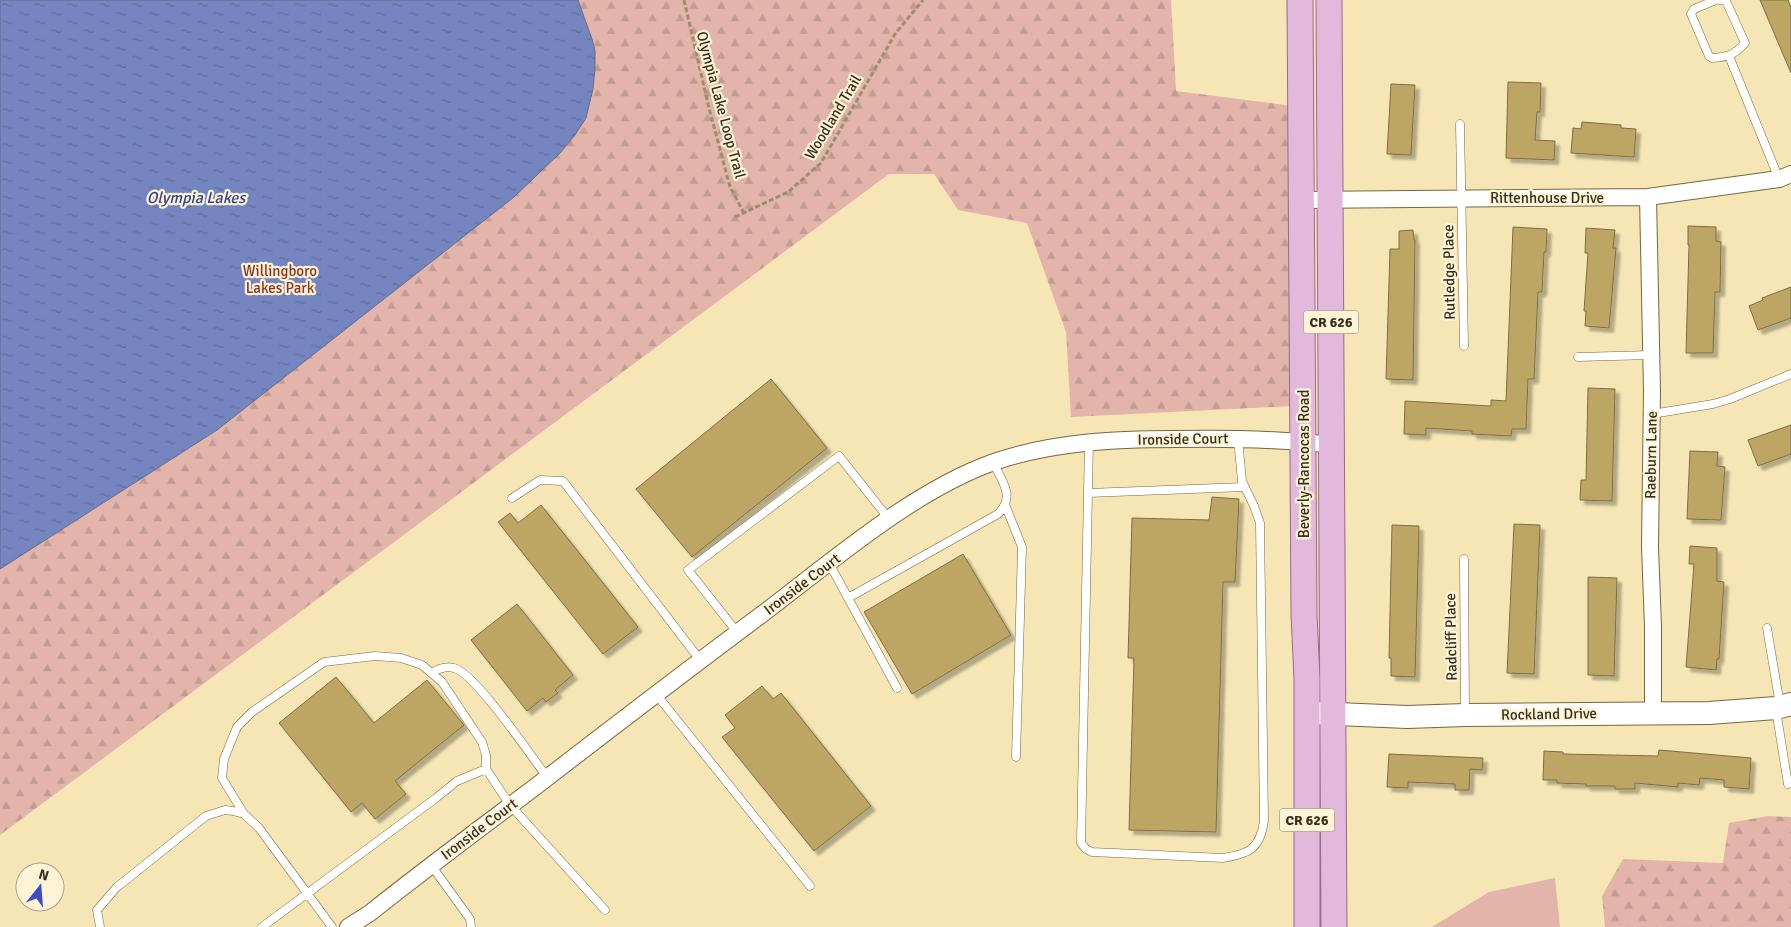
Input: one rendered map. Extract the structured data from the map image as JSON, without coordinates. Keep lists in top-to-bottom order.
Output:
{
  "streets": {
    "main road": ["CR 626", "Beverly-Rancocas Road"],
    "street": [
      "Rittenhouse Drive",
      "Ironside Court",
      "Raeburn Lane",
      "Rockland Drive"
    ],
    "lane": ["Rutledge Place", "Radcliff Place"],
    "path": ["Olympia Lake Loop Trail", "Woodland Trail"]
  },
  "crossings": [
    ["Olympia Lake Loop Trail", "Woodland Trail"],
    ["Rittenhouse Drive", "Rutledge Place"],
    ["Rittenhouse Drive", "Raeburn Lane"],
    ["Rittenhouse Drive", "Beverly-Rancocas Road"],
    ["Ironside Court", "Beverly-Rancocas Road"],
    ["Raeburn Lane", "Rockland Drive"],
    ["Beverly-Rancocas Road", "Rockland Drive"],
    ["Radcliff Place", "Rockland Drive"]
  ],
  "water": ["Olympia Lakes"],
  "parks": ["Willingboro Lakes Park"],
  "north": "top"
}
